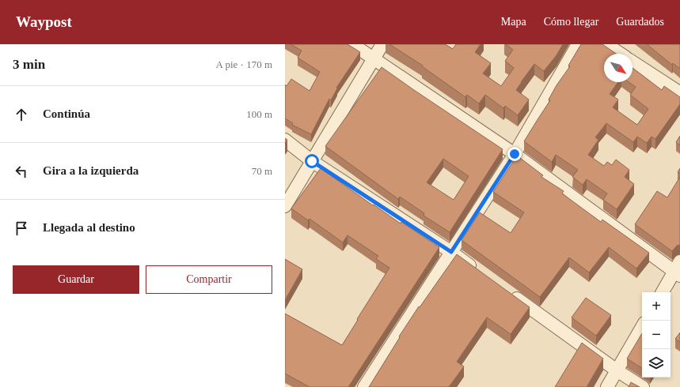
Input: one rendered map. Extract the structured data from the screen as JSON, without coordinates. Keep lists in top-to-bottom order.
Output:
{
  "north": "bottom right",
  "page": {
    "header": "Waypost",
    "nav": ["Mapa", "Cómo llegar", "Guardados"],
    "heading": ["3 min", "A pie · 170 m"],
    "list": [
      ["Continúa", "100 m"],
      ["Gira a la izquierda", "70 m"],
      "Llegada al destino"
    ],
    "buttons": ["Guardar", "Compartir"],
    "map_buttons": ["+", "−"]
  }
}
